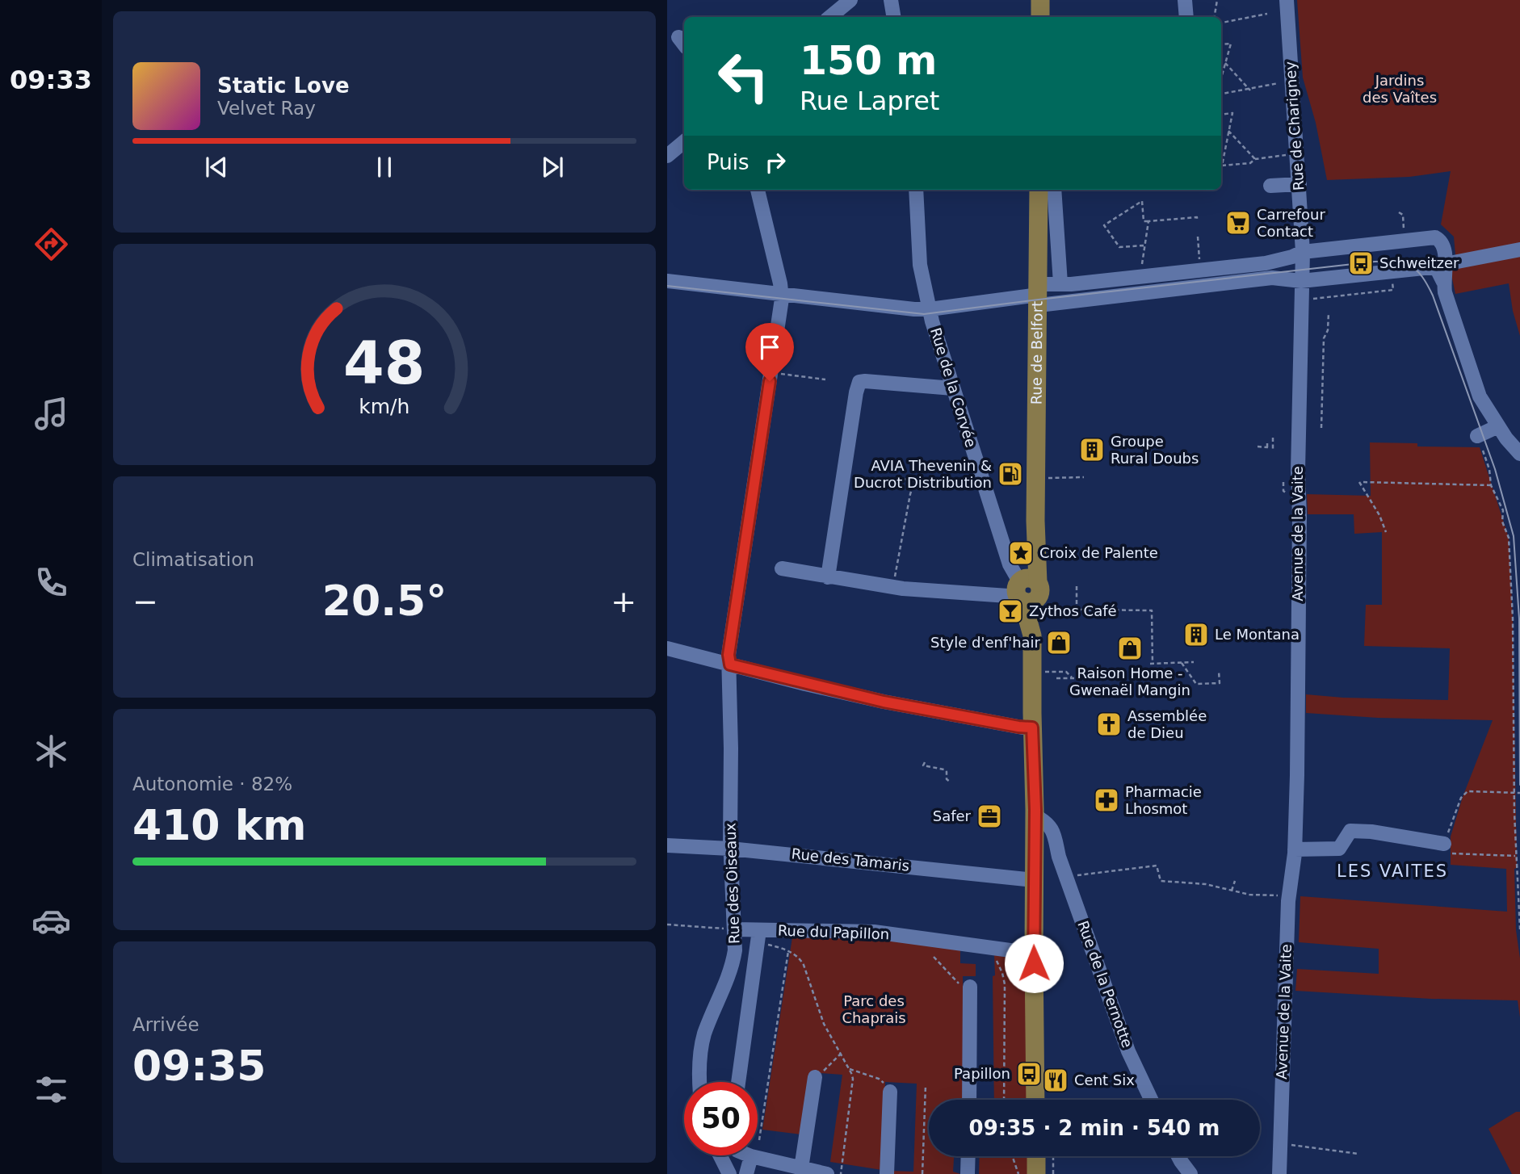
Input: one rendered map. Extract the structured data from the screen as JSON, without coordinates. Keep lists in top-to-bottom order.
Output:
{
  "streets": {
    "main road": ["Rue de Belfort"],
    "street": [
      "Rue de Charigney",
      "Rue de la Corvée",
      "Avenue de la Vaite",
      "Rue des Tamaris",
      "Rue des Oiseaux",
      "Rue du Papillon",
      "Rue de la Pernotte"
    ]
  },
  "crossings": [
    ["Rue de Charigney", "Avenue de la Vaite"],
    ["Rue de Belfort", "Rue de la Corvée"],
    ["Rue de Belfort", "Rue des Tamaris"],
    ["Rue de Belfort", "Rue du Papillon"],
    ["Rue de Belfort", "Rue de la Pernotte"],
    ["Rue des Tamaris", "Rue des Oiseaux"],
    ["Rue des Oiseaux", "Rue du Papillon"]
  ],
  "districts": ["LES VAITES"],
  "parks": ["Jardins des Vaîtes", "Parc des Chaprais"],
  "places": {
    "supermarket": ["Carrefour Contact"],
    "bus stop": ["Schweitzer", "Papillon"],
    "building": ["Groupe Rural Doubs", "Le Montana"],
    "fuel station": ["AVIA Thevenin & Ducrot Distribution"],
    "place": ["Croix de Palente"],
    "bar": ["Zythos Café"],
    "shop": ["Style d'enf'hair", "Raison Home - Gwenaël Mangin"],
    "church": ["Assemblée de Dieu"],
    "pharmacy": ["Pharmacie Lhosmot"],
    "office": ["Safer"],
    "restaurant": ["Cent Six"]
  },
  "page": {
    "tabs": "09:33",
    "turn": ["150 m", "Rue Lapret"],
    "song": ["Static Love", "Velvet Ray"],
    "then": "Puis",
    "tile": [
      "Climatisation",
      ["Autonomie · 82%", "410 km"],
      ["Arrivée", "09:35"]
    ],
    "heat": ["−", "20.5°", "+"],
    "limit": "50",
    "trip": "09:35 · 2 min · 540 m",
    "gauge": ["48", "km/h"]
  }
}
